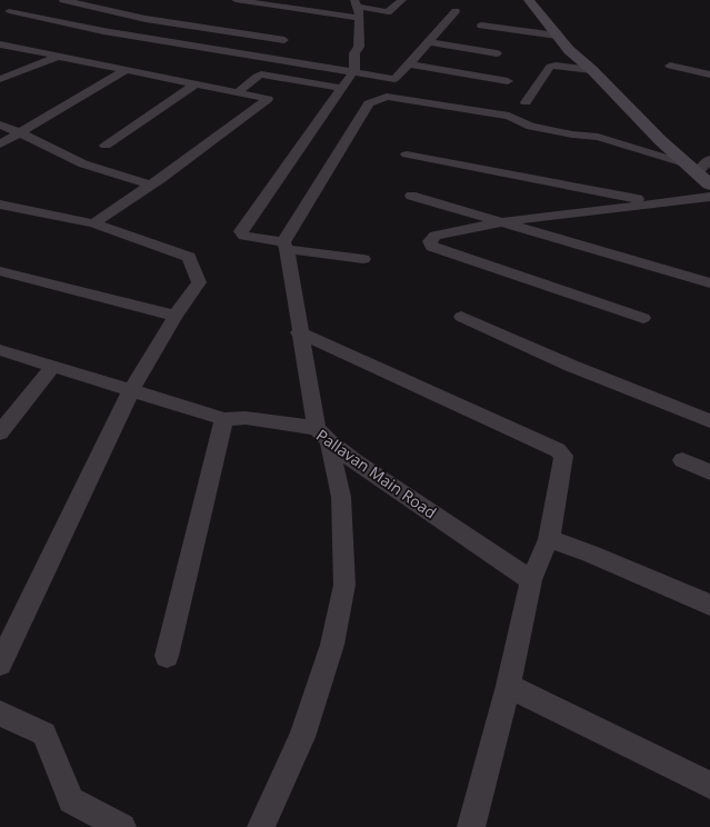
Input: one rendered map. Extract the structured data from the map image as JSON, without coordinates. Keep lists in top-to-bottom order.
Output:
{
  "streets": {
    "street": ["Pallavan Main Road"]
  }
}
